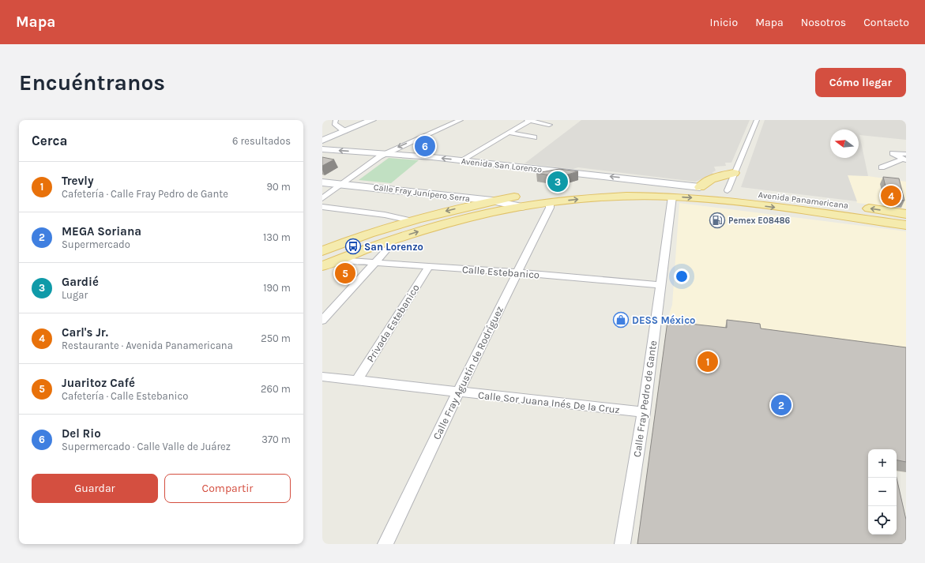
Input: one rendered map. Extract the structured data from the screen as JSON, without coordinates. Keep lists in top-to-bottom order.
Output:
{
  "streets": {
    "main road": ["Avenida San Lorenzo", "Calle Fray Junípero Serra", "Avenida Panamericana"],
    "street": [
      "Calle Estebanico",
      "Privada Estebanico",
      "Calle Fray Agustín de Rodríguez",
      "Calle Fray Pedro de Gante",
      "Calle Sor Juana Inés De la Cruz"
    ]
  },
  "crossings": [
    ["Avenida San Lorenzo", "Avenida Panamericana"],
    ["Calle Fray Junípero Serra", "Avenida Panamericana"],
    ["Avenida Panamericana", "Calle Estebanico"],
    ["Avenida Panamericana", "Calle Fray Agustín de Rodríguez"],
    ["Avenida Panamericana", "Calle Fray Pedro de Gante"],
    ["Calle Estebanico", "Privada Estebanico"],
    ["Calle Estebanico", "Calle Fray Agustín de Rodríguez"],
    ["Calle Estebanico", "Calle Fray Pedro de Gante"],
    ["Privada Estebanico", "Calle Sor Juana Inés De la Cruz"],
    ["Calle Fray Agustín de Rodríguez", "Calle Sor Juana Inés De la Cruz"],
    ["Calle Fray Pedro de Gante", "Calle Sor Juana Inés De la Cruz"]
  ],
  "places": {
    "fuel station": ["Pemex E08486"],
    "bus stop": ["San Lorenzo"],
    "shop": ["DESS México"]
  },
  "north": "left",
  "page": {
    "header": "Mapa",
    "nav": [
      "Inicio",
      "Mapa",
      "Nosotros",
      "Contacto"
    ],
    "buttons": [
      "Cómo llegar",
      ["Guardar", "Compartir"]
    ],
    "title": "Encuéntranos",
    "heading": ["Cerca", "6 resultados"],
    "pins": [
      "6",
      "3",
      "4",
      "5",
      "1",
      "2"
    ],
    "list": [
      {
        "mark": "1",
        "name": "Trevly",
        "note": "Cafetería · Calle Fray Pedro de Gante",
        "value": "90 m"
      },
      {
        "mark": "2",
        "name": "MEGA Soriana",
        "note": "Supermercado",
        "value": "130 m"
      },
      {
        "mark": "3",
        "name": "Gardié",
        "note": "Lugar",
        "value": "190 m"
      },
      {
        "mark": "4",
        "name": "Carl's Jr.",
        "note": "Restaurante · Avenida Panamericana",
        "value": "250 m"
      },
      {
        "mark": "5",
        "name": "Juaritoz Café",
        "note": "Cafetería · Calle Estebanico",
        "value": "260 m"
      },
      {
        "mark": "6",
        "name": "Del Rio",
        "note": "Supermercado · Calle Valle de Juárez",
        "value": "370 m"
      }
    ],
    "map_buttons": ["+", "−"]
  }
}
